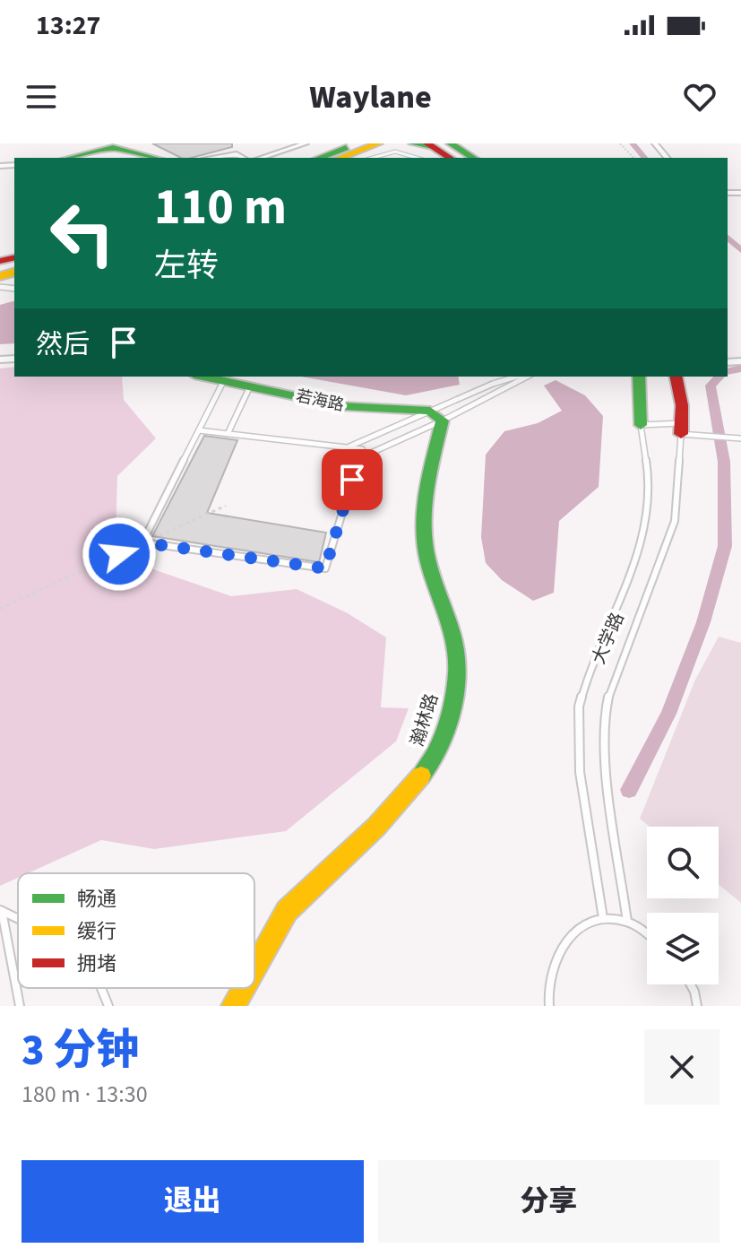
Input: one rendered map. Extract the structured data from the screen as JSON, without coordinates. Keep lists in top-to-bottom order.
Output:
{
  "streets": {
    "main road": ["若海路", "大学路", "瀚林路"]
  },
  "crossings": [
    ["若海路", "瀚林路"]
  ],
  "legend": ["畅通", "缓行", "拥堵"],
  "page": {
    "status": "13:27",
    "header": "Waylane",
    "turn": ["110 m", "左转"],
    "then": "然后",
    "heading": ["3 分钟", "180 m · 13:30"],
    "buttons": ["退出", "分享"]
  }
}
